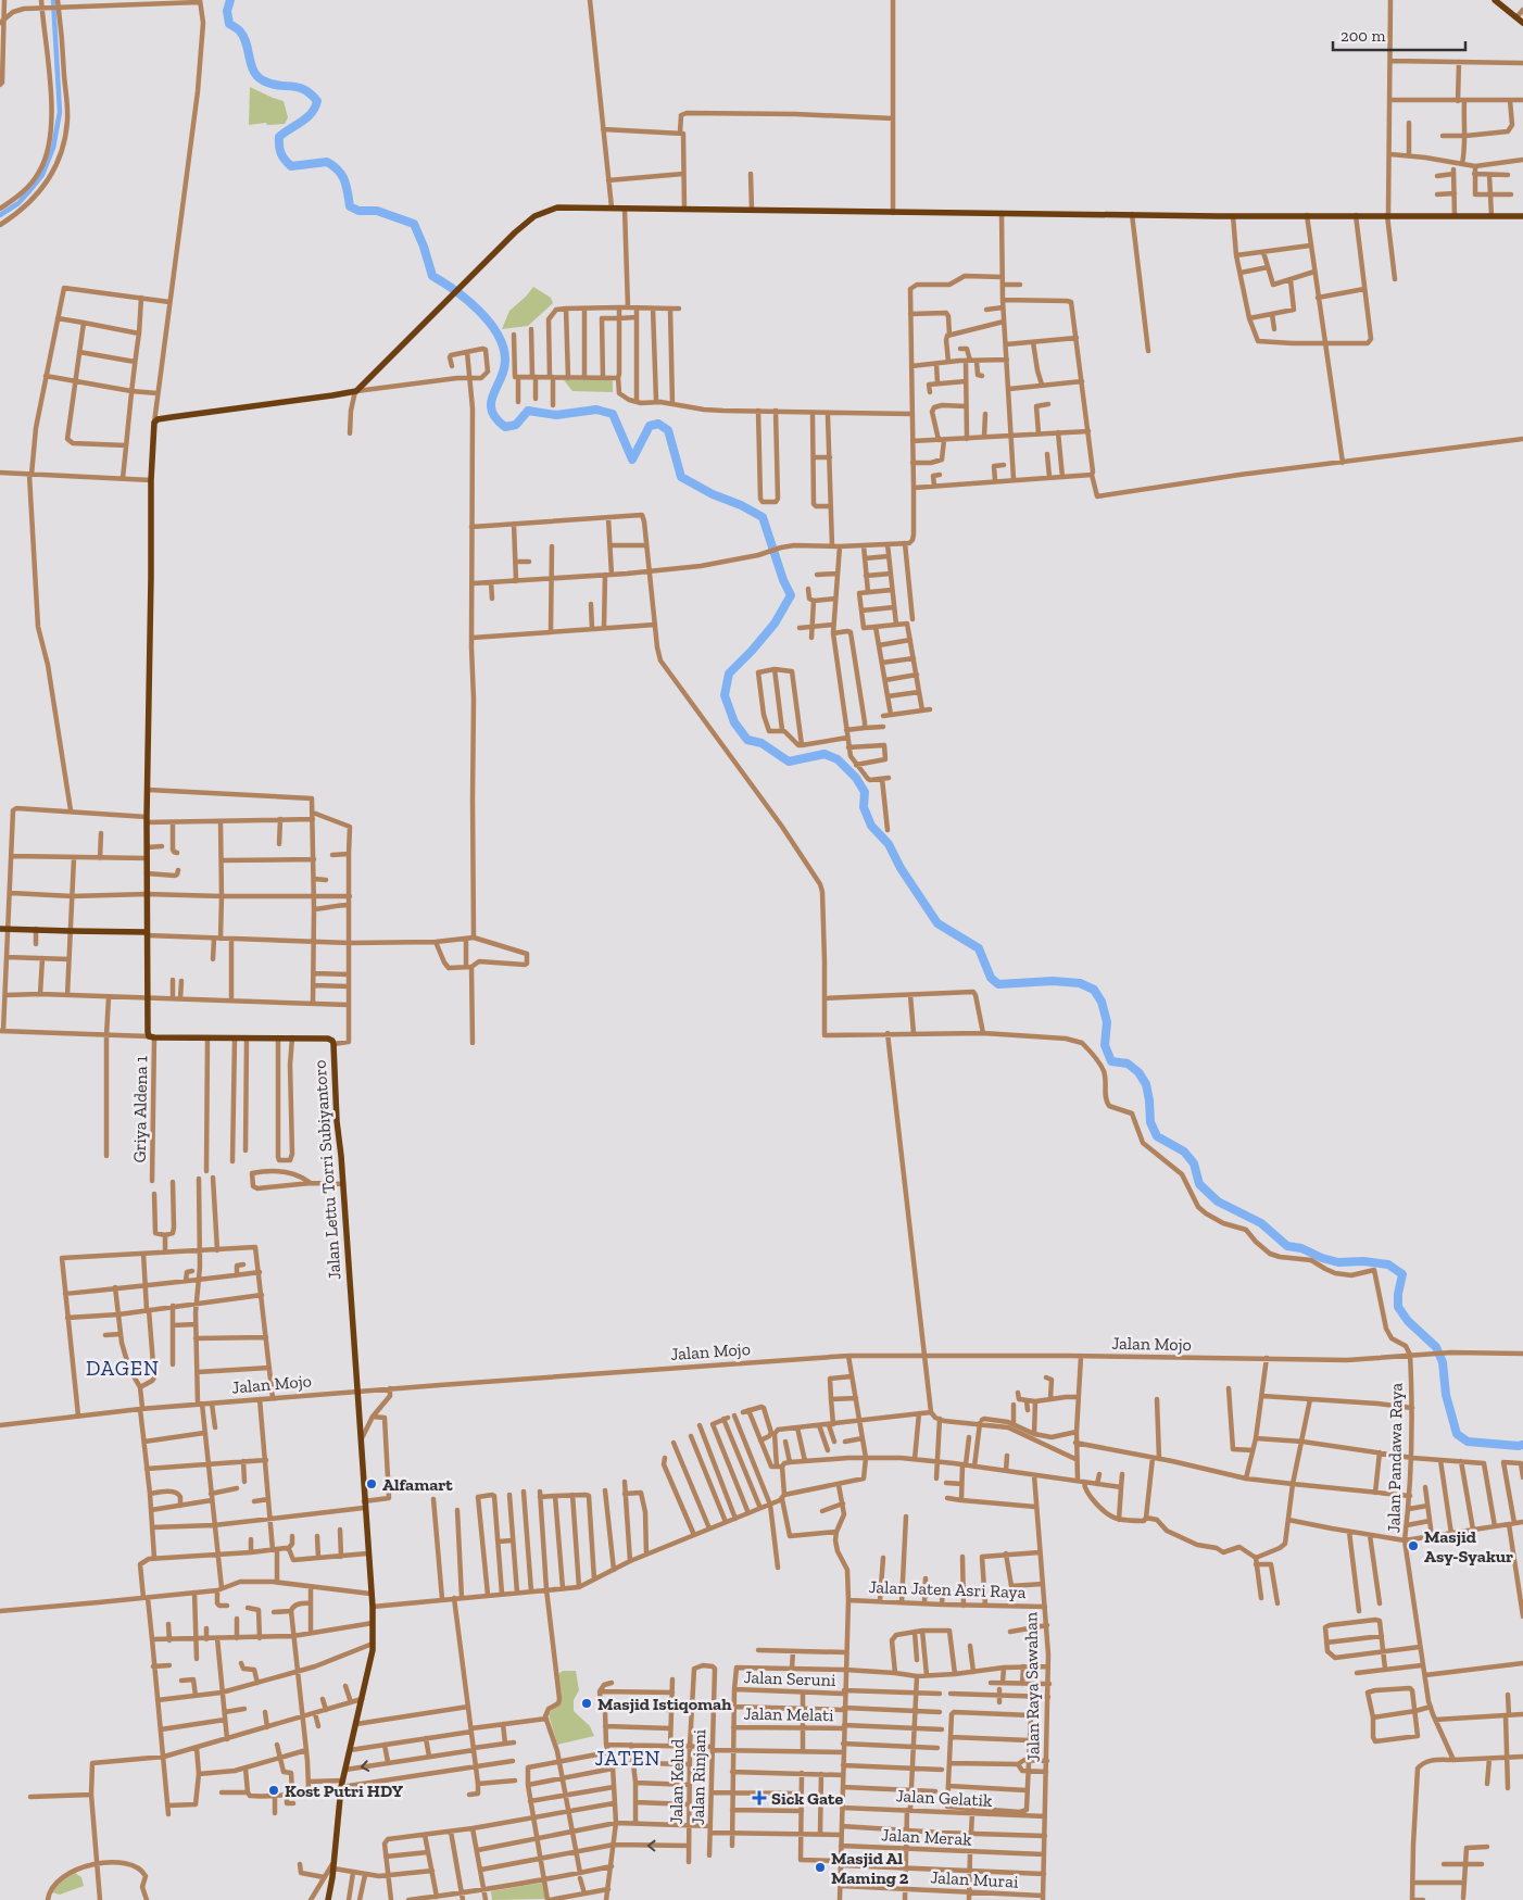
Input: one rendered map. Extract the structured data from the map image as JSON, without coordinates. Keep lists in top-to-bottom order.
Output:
{
  "streets": {
    "main road": ["Jalan Lettu Torri Subiyantoro"],
    "street": [
      "Griya Aldena 1",
      "Jalan Mojo",
      "Jalan Pandawa Raya",
      "Jalan Jaten Asri Raya",
      "Jalan Seruni",
      "Jalan Raya Sawahan",
      "Jalan Melati",
      "Jalan Rinjani",
      "Jalan Kelud",
      "Jalan Gelatik",
      "Jalan Merak",
      "Jalan Murai"
    ]
  },
  "crossings": [
    ["Griya Aldena 1", "Jalan Lettu Torri Subiyantoro"],
    ["Jalan Lettu Torri Subiyantoro", "Jalan Mojo"],
    ["Jalan Mojo", "Jalan Pandawa Raya"],
    ["Jalan Jaten Asri Raya", "Jalan Raya Sawahan"],
    ["Jalan Raya Sawahan", "Jalan Gelatik"],
    ["Jalan Raya Sawahan", "Jalan Merak"],
    ["Jalan Raya Sawahan", "Jalan Murai"],
    ["Jalan Rinjani", "Jalan Kelud"]
  ],
  "districts": ["DAGEN", "JATEN"],
  "places": {
    "other": [
      "Alfamart",
      "Masjid Asy-Syakur",
      "Masjid Istiqomah",
      "Kost Putri HDY",
      "Masjid Al Maming 2"
    ],
    "health": ["Sick Gate"]
  },
  "scale_bar": "200 m"
}
